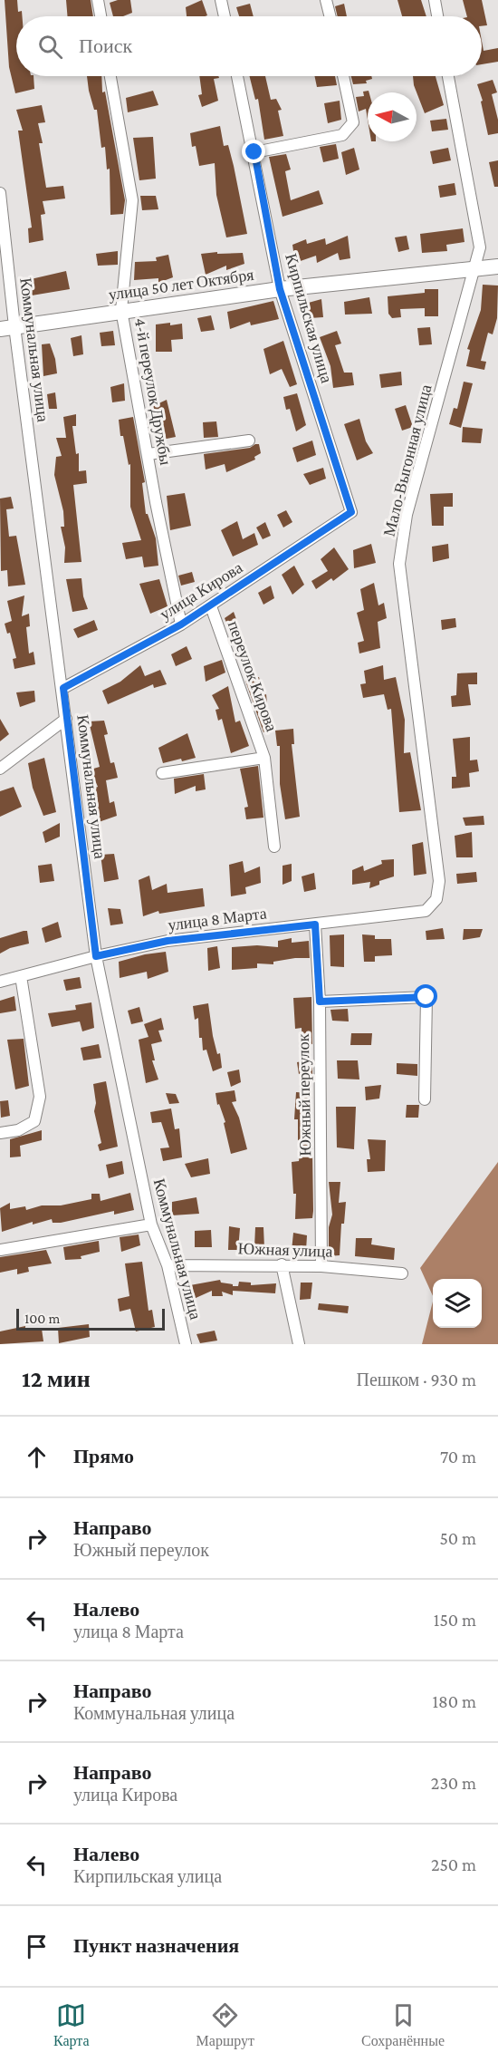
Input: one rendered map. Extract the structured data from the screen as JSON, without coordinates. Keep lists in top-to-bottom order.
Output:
{
  "streets": {
    "main road": ["улица 50 лет Октября"],
    "street": [
      "Кирпильская улица",
      "Коммунальная улица",
      "4-й переулок Дружбы",
      "Мало-Выгонная улица",
      "улица Кирова",
      "переулок Кирова",
      "улица 8 Марта",
      "Южный переулок",
      "Южная улица"
    ]
  },
  "crossings": [
    ["улица 50 лет Октября", "Кирпильская улица"],
    ["улица 50 лет Октября", "Коммунальная улица"],
    ["улица 50 лет Октября", "4-й переулок Дружбы"],
    ["улица 50 лет Октября", "Мало-Выгонная улица"],
    ["Кирпильская улица", "улица Кирова"],
    ["Коммунальная улица", "улица Кирова"],
    ["Коммунальная улица", "улица 8 Марта"],
    ["Коммунальная улица", "Южная улица"],
    ["4-й переулок Дружбы", "улица Кирова"],
    ["Мало-Выгонная улица", "улица 8 Марта"],
    ["улица Кирова", "переулок Кирова"],
    ["улица 8 Марта", "Южный переулок"],
    ["Южный переулок", "Южная улица"]
  ],
  "scale_bar": "100 m",
  "north": "left",
  "page": {
    "search": "Поиск",
    "scale": "100 m",
    "heading": ["12 мин", "Пешком · 930 m"],
    "list": [
      ["Прямо", "70 m"],
      ["Направо", "Южный переулок", "50 m"],
      ["Налево", "улица 8 Марта", "150 m"],
      ["Направо", "Коммунальная улица", "180 m"],
      ["Направо", "улица Кирова", "230 m"],
      ["Налево", "Кирпильская улица", "250 m"],
      "Пункт назначения"
    ],
    "nav": ["Карта", "Маршрут", "Сохранённые"]
  }
}
